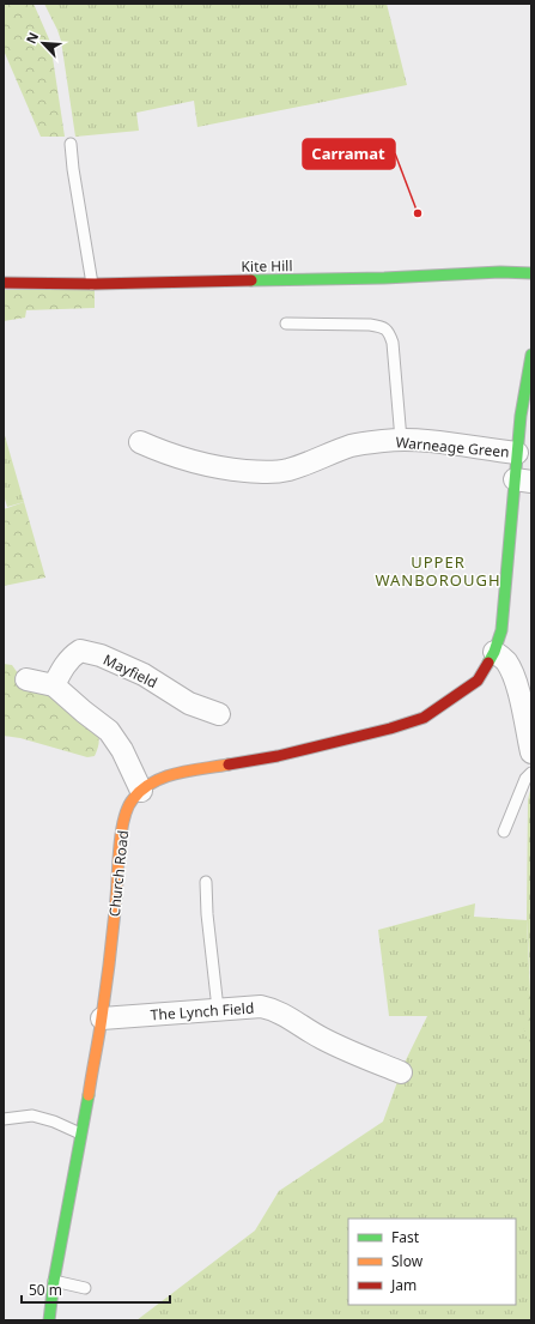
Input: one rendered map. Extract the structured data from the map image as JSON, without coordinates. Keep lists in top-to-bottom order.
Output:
{
  "streets": {
    "street": [
      "Kite Hill",
      "Warneage Green",
      "Mayfield",
      "Church Road",
      "The Lynch Field"
    ]
  },
  "crossings": [
    ["Warneage Green", "Church Road"],
    ["Church Road", "The Lynch Field"]
  ],
  "districts": ["UPPER WANBOROUGH"],
  "places": ["Carramat"],
  "legend": ["Fast", "Slow", "Jam"],
  "scale_bar": "50 m",
  "north": "top left"
}
